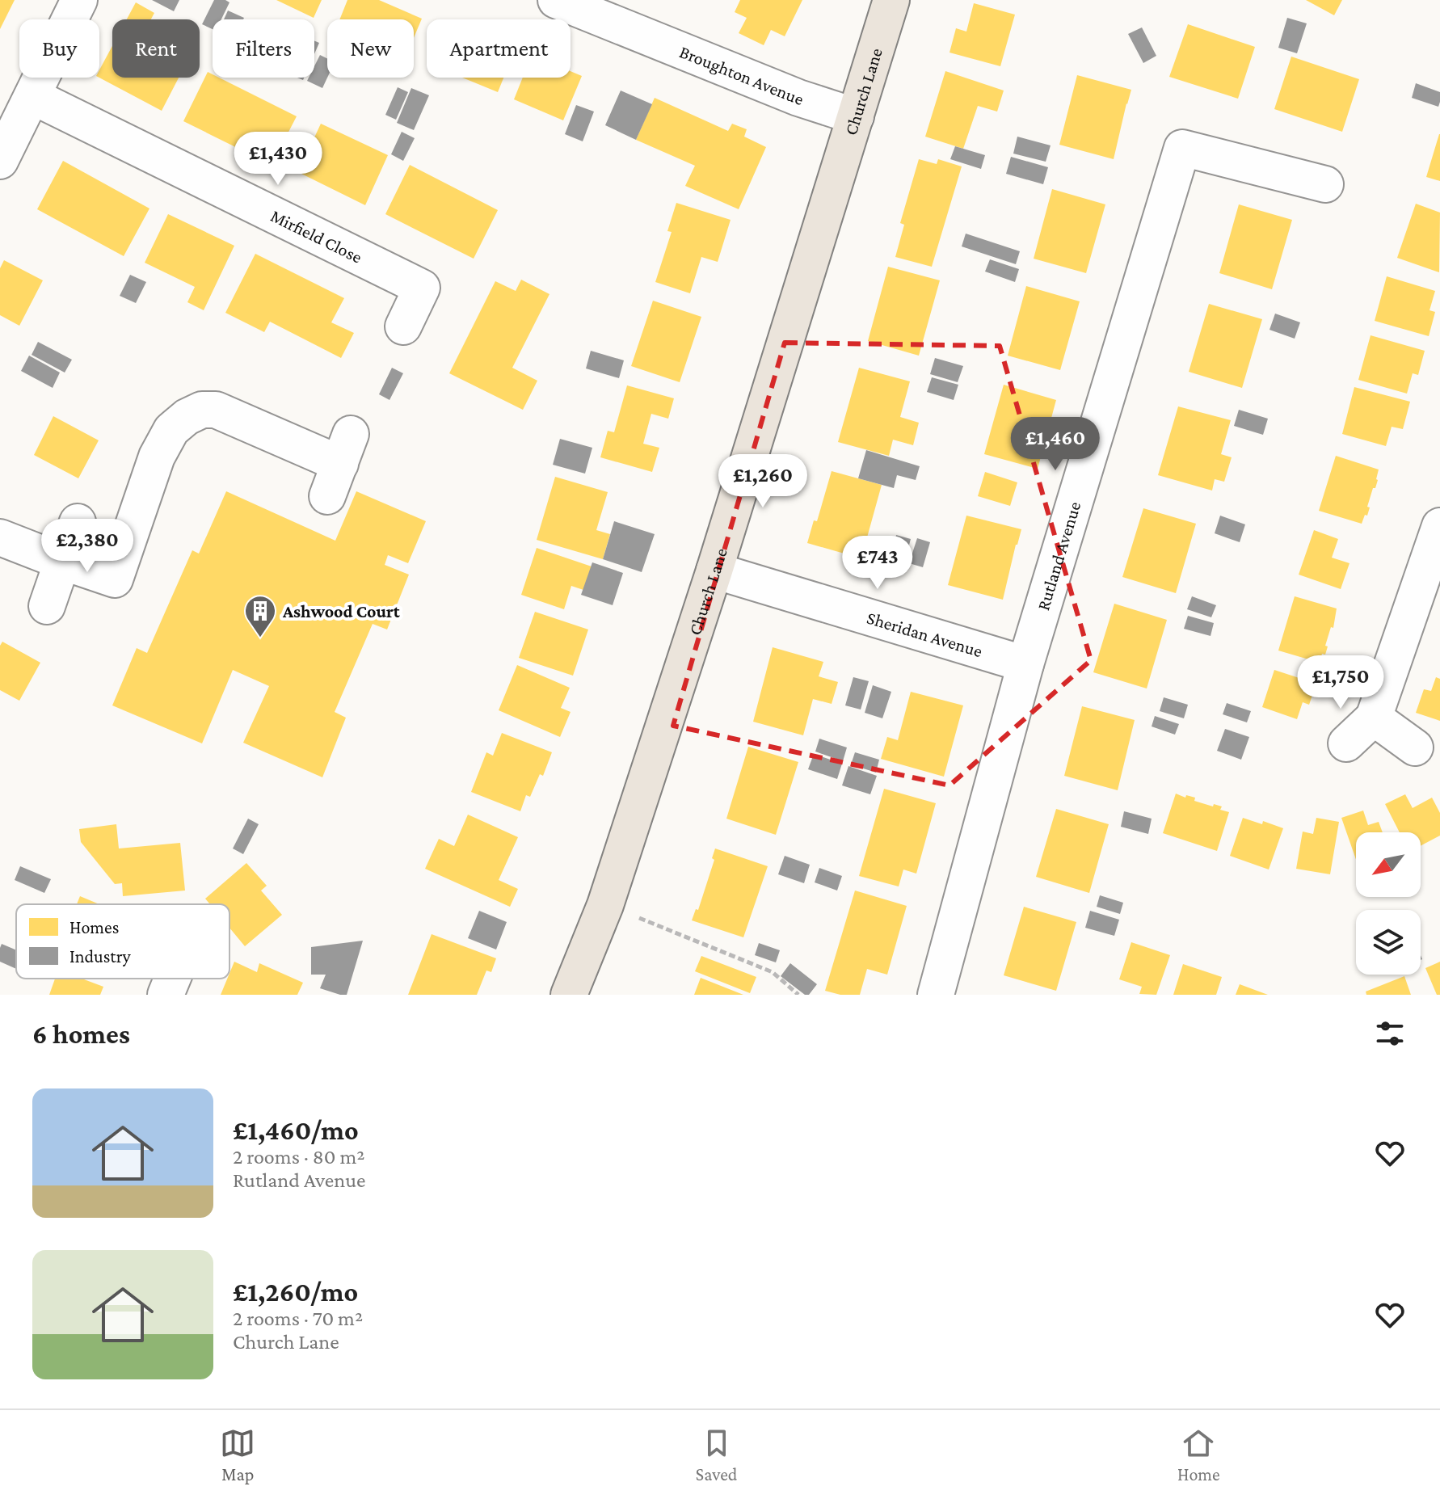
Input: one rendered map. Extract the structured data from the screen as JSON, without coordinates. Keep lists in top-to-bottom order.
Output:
{
  "streets": {
    "main road": ["Church Lane"],
    "street": [
      "Broughton Avenue",
      "Mirfield Close",
      "Rutland Avenue",
      "Sheridan Avenue"
    ]
  },
  "crossings": [
    ["Broughton Avenue", "Church Lane"],
    ["Church Lane", "Sheridan Avenue"],
    ["Rutland Avenue", "Sheridan Avenue"]
  ],
  "places": {
    "building": ["Ashwood Court"]
  },
  "legend": ["Homes", "Industry"],
  "north": "bottom left",
  "page": {
    "chip": [
      "Buy",
      "Rent",
      "Filters",
      "New",
      "Apartment"
    ],
    "price": [
      "£1,430",
      "£1,460",
      "£1,260",
      "£2,380",
      "£743",
      "£1,750"
    ],
    "heading": "6 homes",
    "list": [
      {
        "name": "£1,460/mo",
        "note": "2 rooms · 80 m² · Rutland Avenue"
      },
      {
        "name": "£1,260/mo",
        "note": "2 rooms · 70 m² · Church Lane"
      }
    ],
    "tabs": ["Map", "Saved", "Home"]
  }
}
